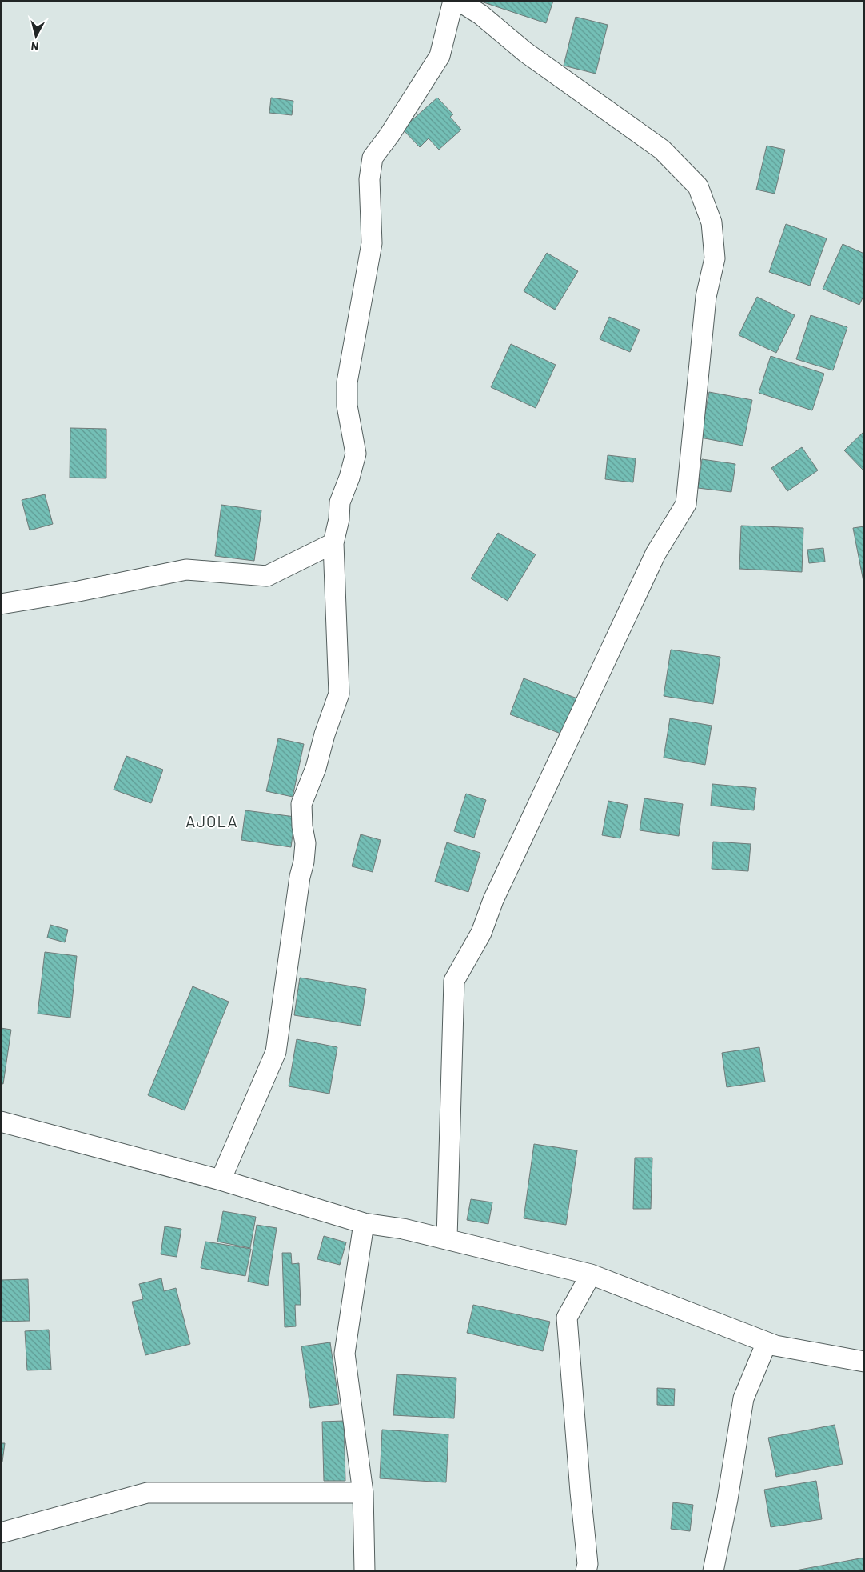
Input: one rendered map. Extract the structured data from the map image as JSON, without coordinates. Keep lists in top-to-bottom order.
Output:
{
  "districts": ["AJOLA"],
  "north": "bottom"
}
